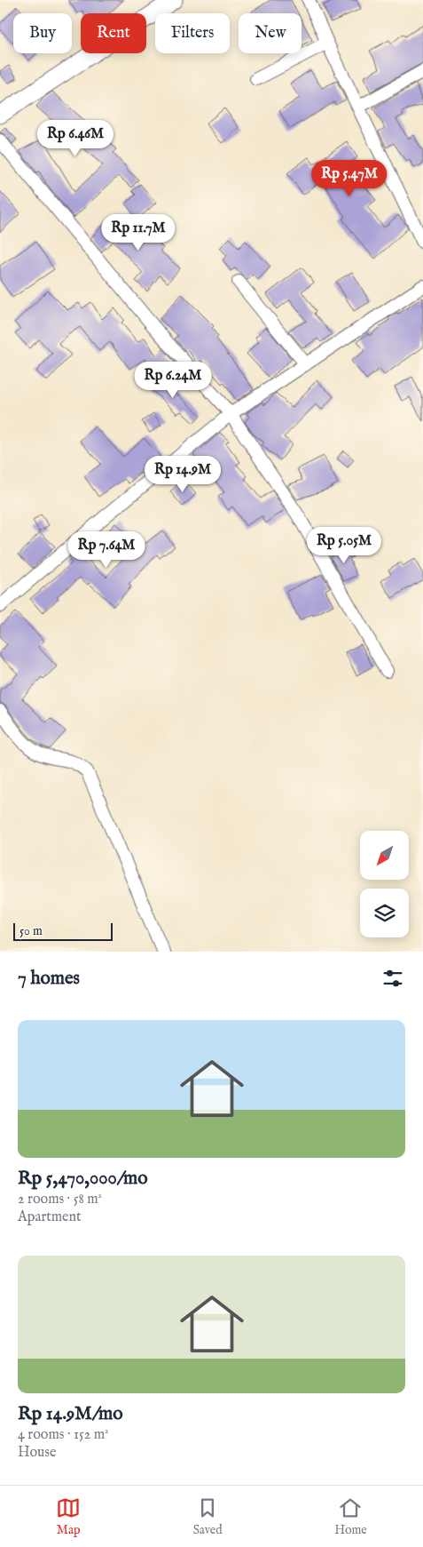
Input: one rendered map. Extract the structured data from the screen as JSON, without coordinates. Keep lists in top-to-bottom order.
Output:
{
  "scale_bar": "50 m",
  "north": "bottom left",
  "page": {
    "chip": [
      "Buy",
      "Rent",
      "Filters",
      "New"
    ],
    "price": [
      "Rp 6.46M",
      "Rp 5.47M",
      "Rp 11.7M",
      "Rp 6.24M",
      "Rp 14.9M",
      "Rp 5.05M",
      "Rp 7.64M"
    ],
    "scale": "50 m",
    "heading": "7 homes",
    "list": [
      {
        "name": "Rp 5,470,000/mo",
        "note": "2 rooms · 58 m² · Apartment"
      },
      {
        "name": "Rp 14.9M/mo",
        "note": "4 rooms · 152 m² · House"
      }
    ],
    "tabs": ["Map", "Saved", "Home"]
  }
}
